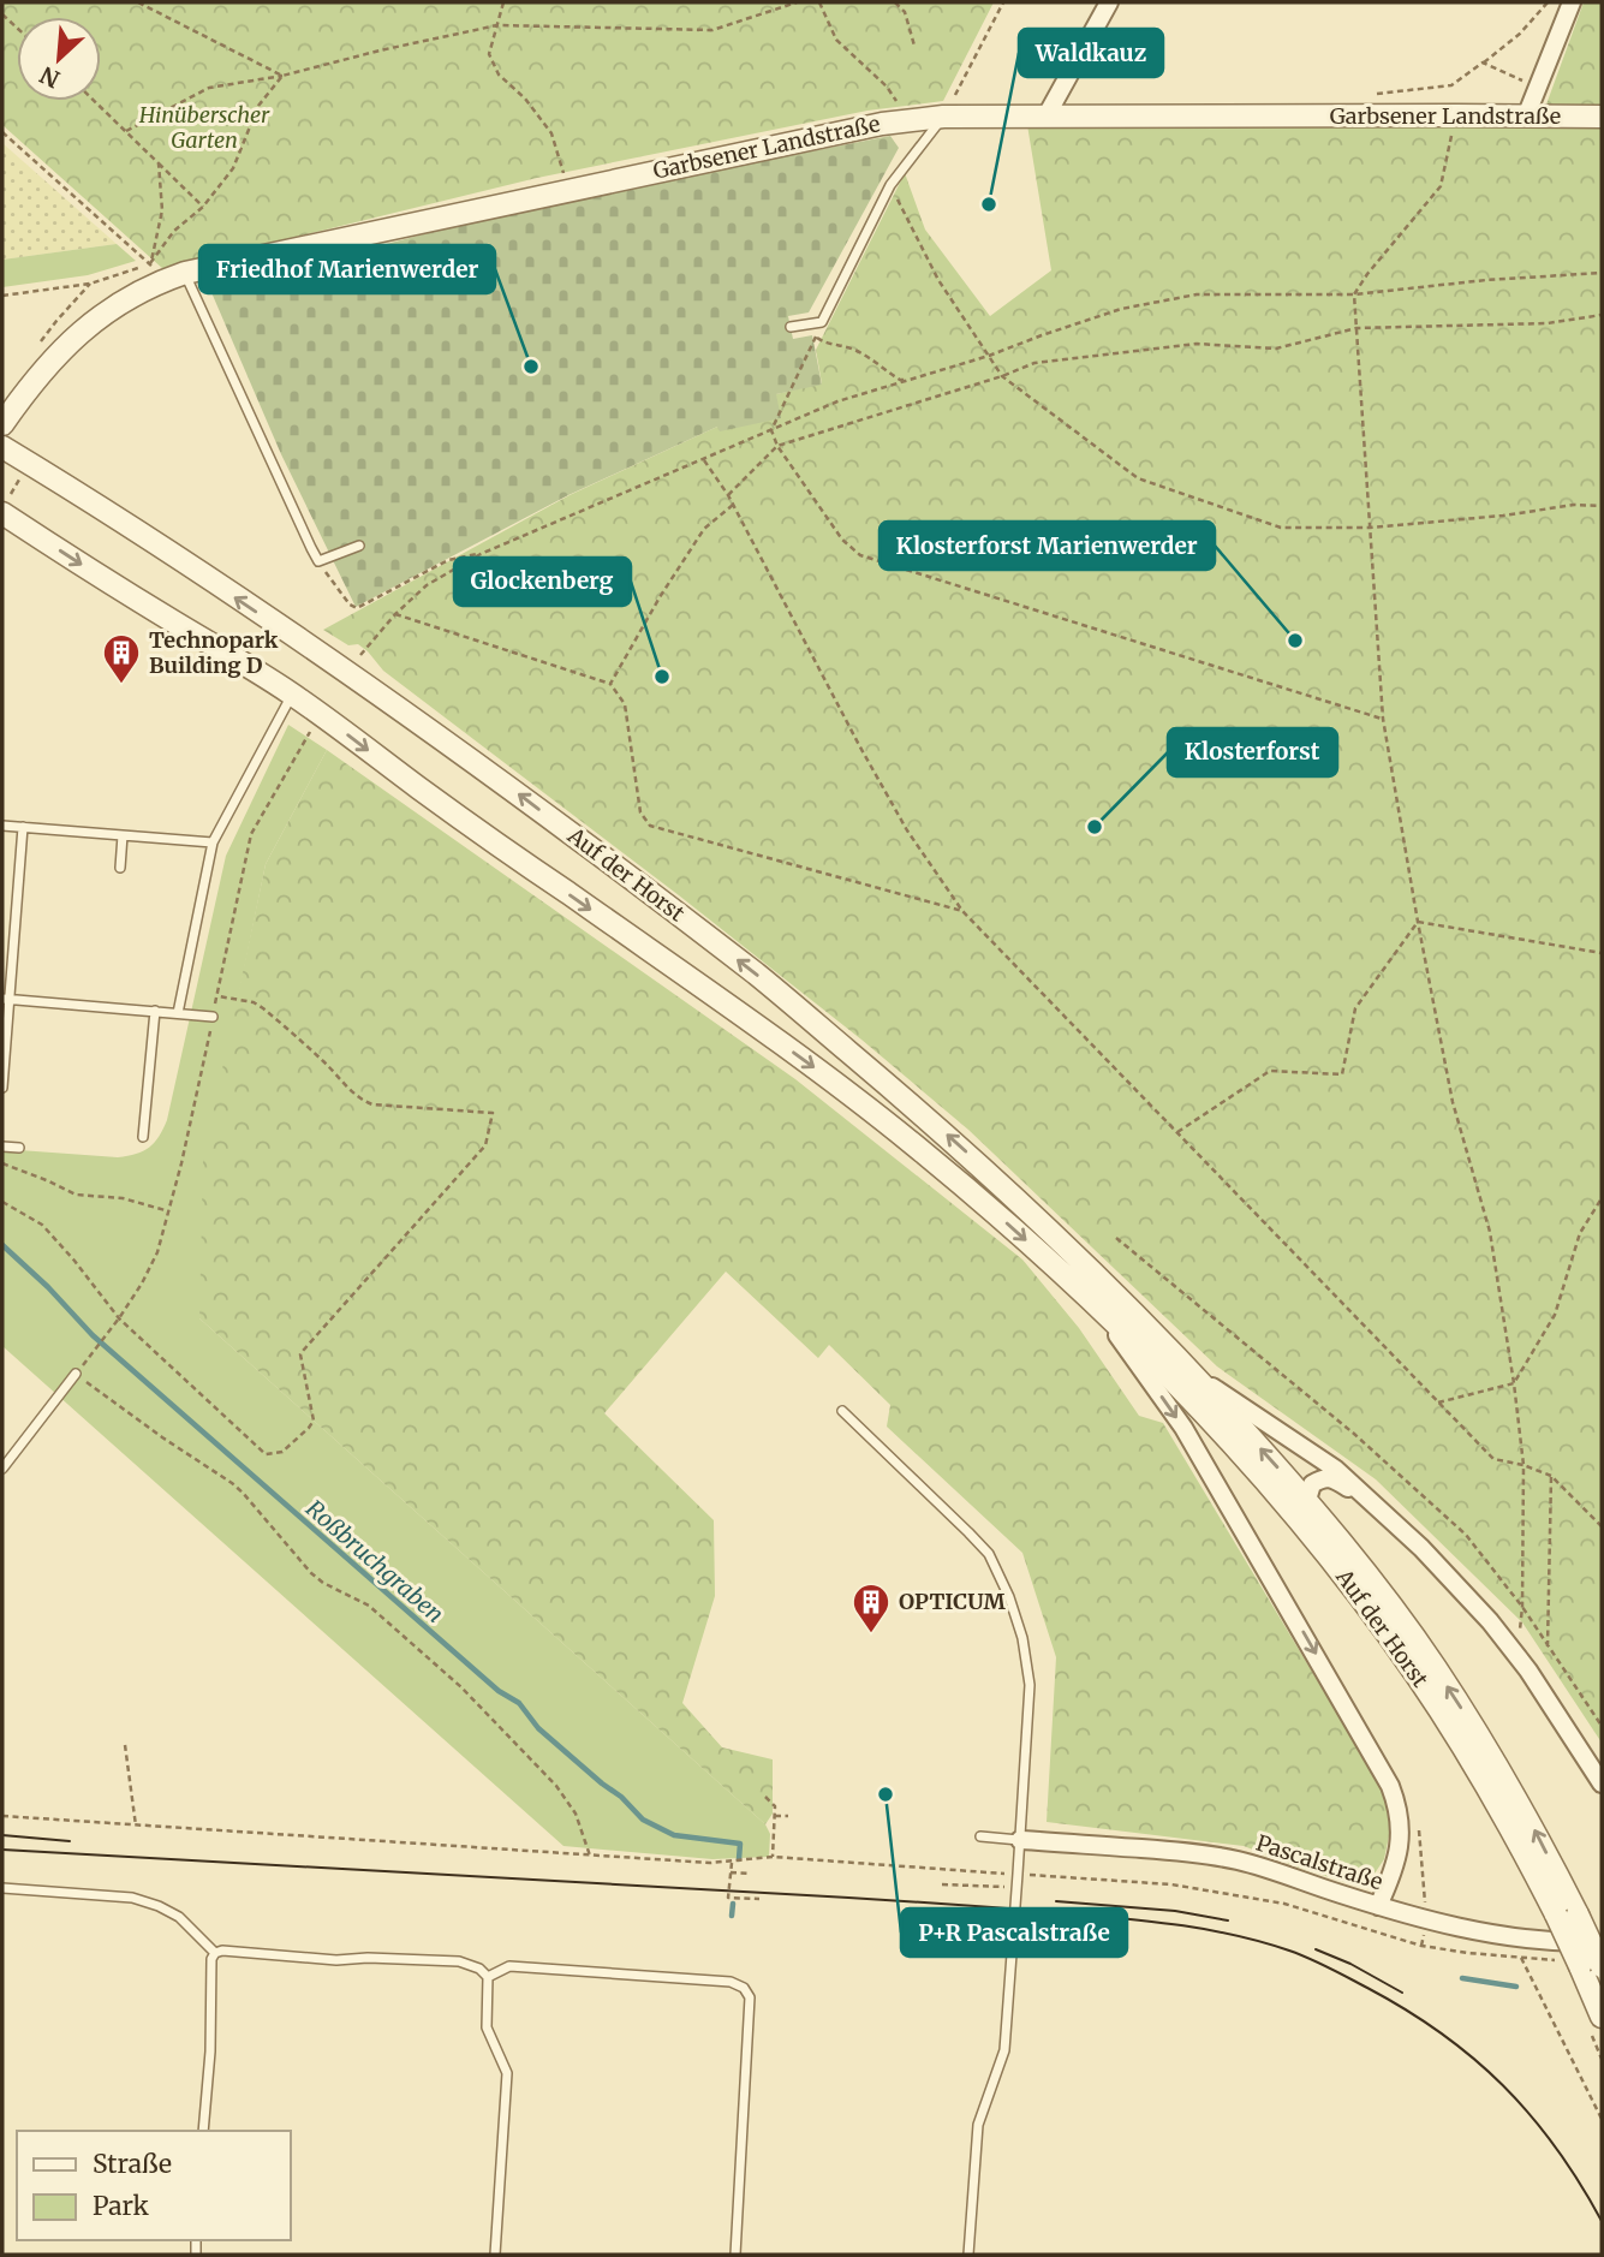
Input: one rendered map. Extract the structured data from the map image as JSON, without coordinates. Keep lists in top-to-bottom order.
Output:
{
  "streets": {
    "street": ["Garbsener Landstraße", "Auf der Horst", "Pascalstraße"]
  },
  "crossings": [
    ["Auf der Horst", "Pascalstraße"]
  ],
  "water": ["Roßbruchgraben"],
  "parks": ["Hinüberscher Garten"],
  "places": {
    "other": [
      "Waldkauz",
      "Friedhof Marienwerder",
      "Klosterforst Marienwerder",
      "Glockenberg",
      "Klosterforst",
      "P+R Pascalstraße"
    ],
    "building": ["Technopark Building D", "OPTICUM"]
  },
  "legend": ["Straße", "Park"],
  "north": "bottom left"
}
